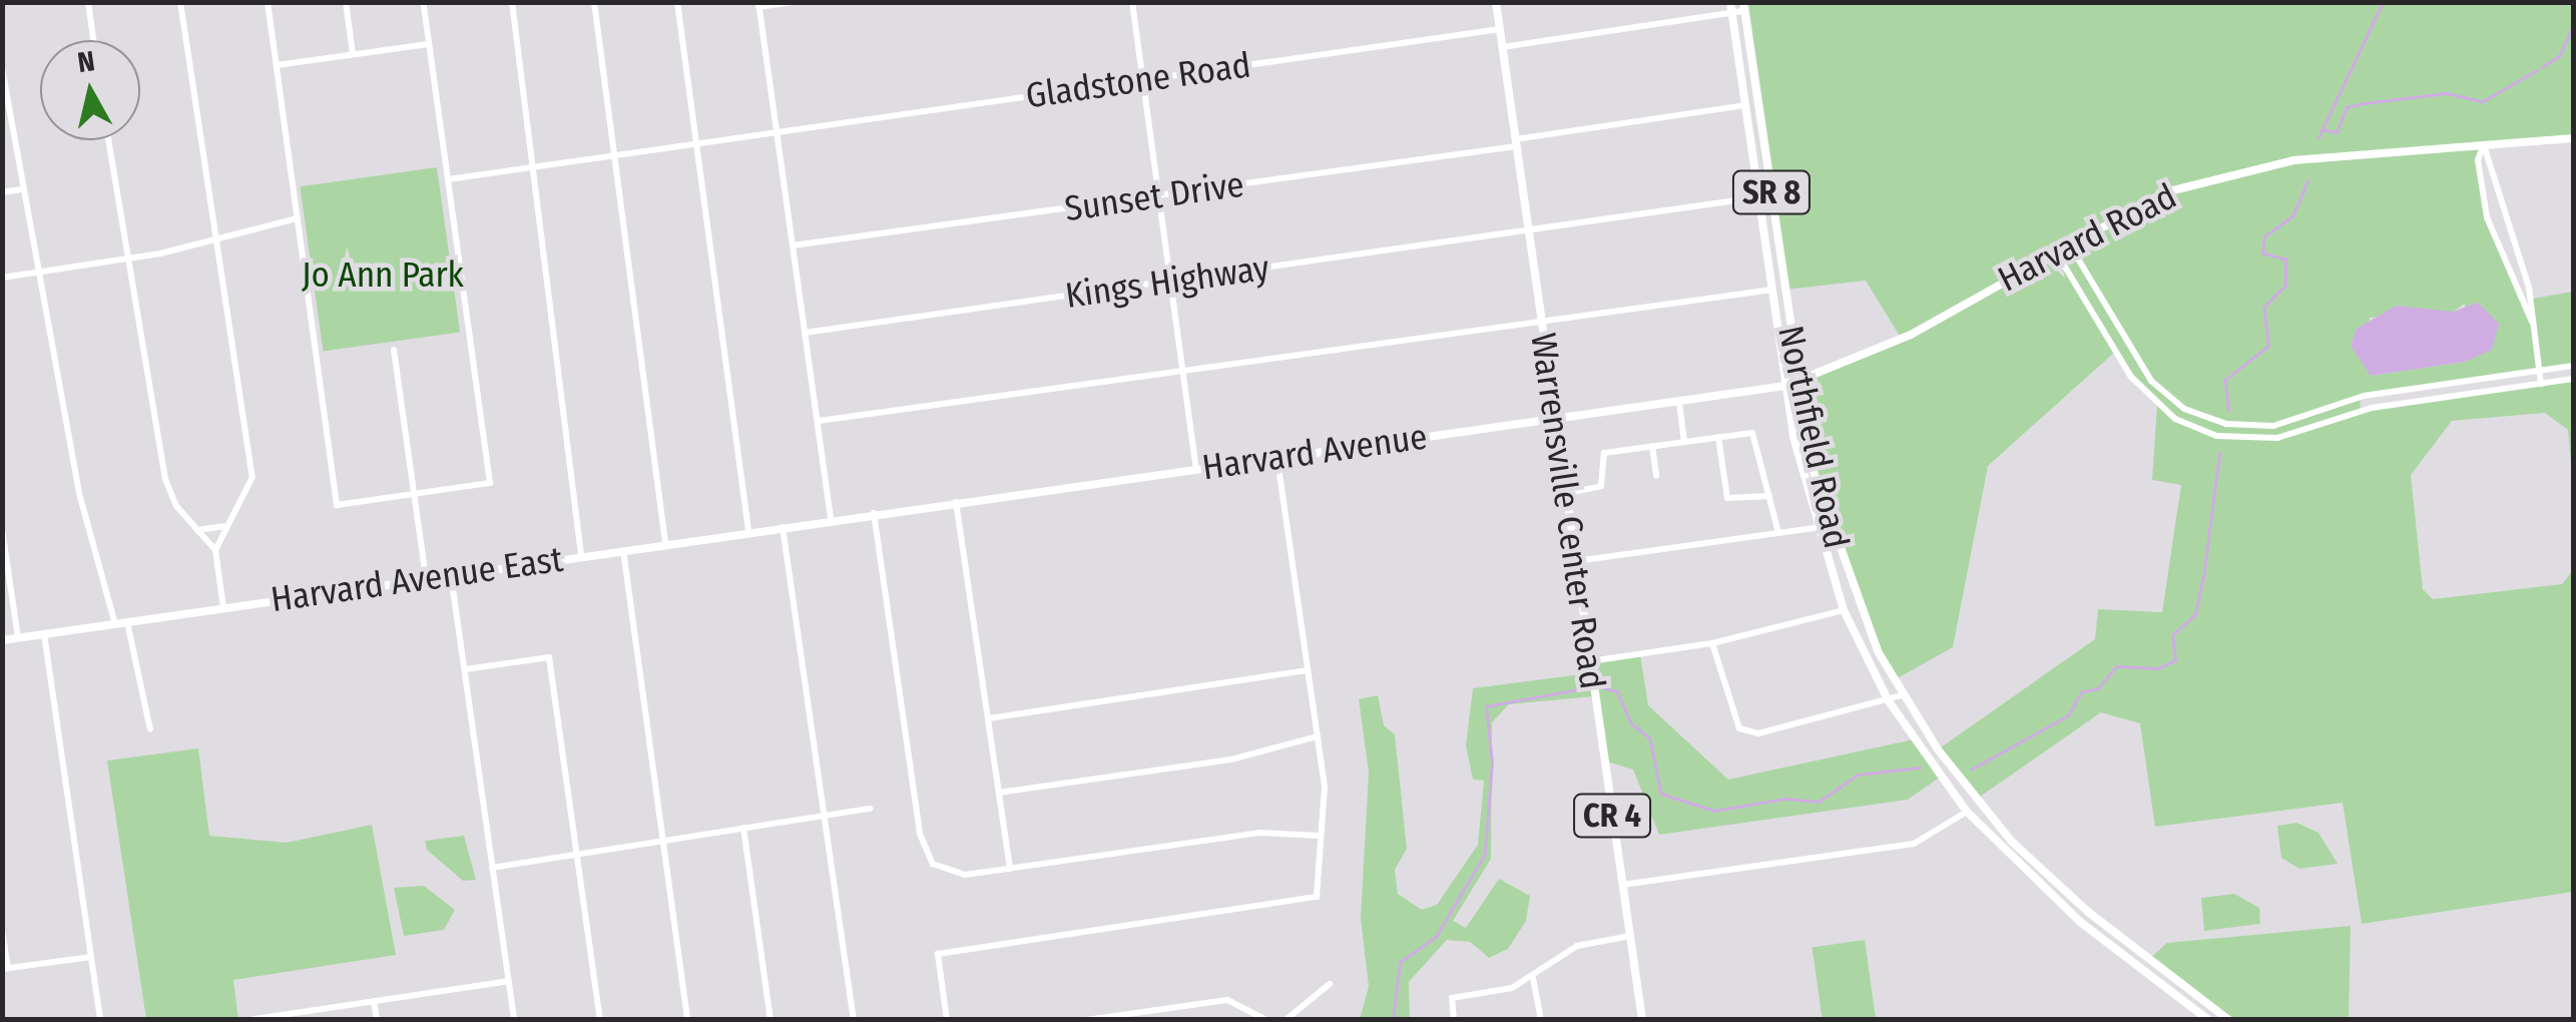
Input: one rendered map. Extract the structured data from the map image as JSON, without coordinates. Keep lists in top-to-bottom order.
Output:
{
  "streets": {
    "main road": [
      "SR 8",
      "Harvard Road",
      "Northfield Road",
      "Harvard Avenue",
      "Warrensville Center Road",
      "Harvard Avenue East",
      "CR 4"
    ],
    "street": ["Gladstone Road", "Sunset Drive", "Kings Highway"]
  },
  "crossings": [
    ["Gladstone Road", "Warrensville Center Road"],
    ["Sunset Drive", "Northfield Road"],
    ["Sunset Drive", "Warrensville Center Road"],
    ["Harvard Road", "Northfield Road"],
    ["Harvard Road", "Harvard Avenue"],
    ["Kings Highway", "Northfield Road"],
    ["Kings Highway", "Warrensville Center Road"],
    ["Northfield Road", "Harvard Avenue"],
    ["Harvard Avenue", "Warrensville Center Road"],
    ["Harvard Avenue", "Harvard Avenue East"]
  ],
  "parks": ["Jo Ann Park"],
  "north": "top"
}
